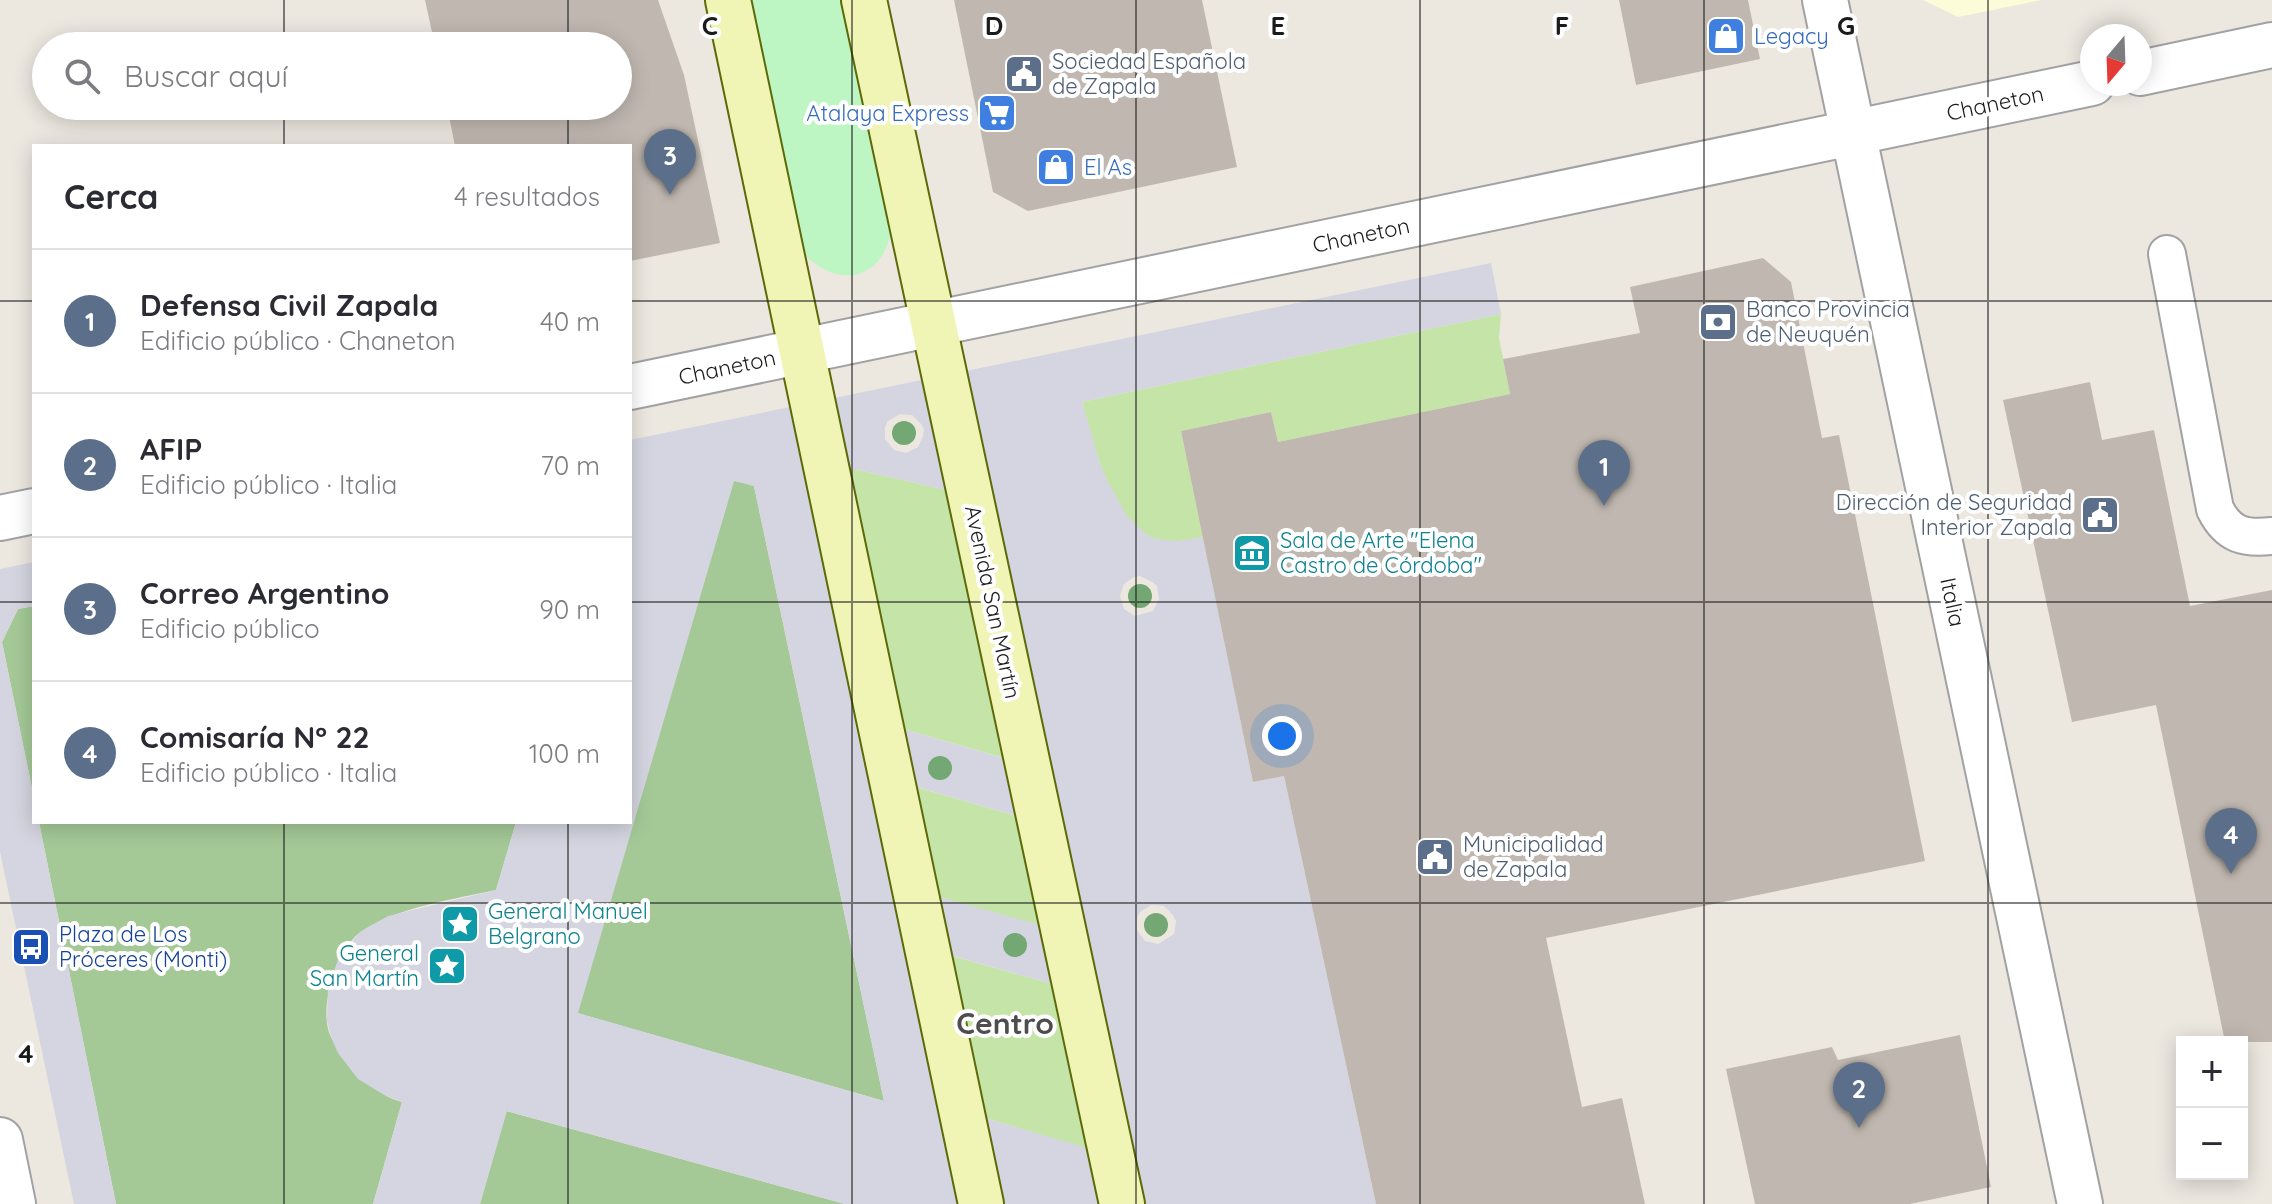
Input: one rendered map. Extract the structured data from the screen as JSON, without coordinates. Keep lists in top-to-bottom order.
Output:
{
  "streets": {
    "main road": ["Avenida San Martín"],
    "street": ["Chaneton", "Italia"]
  },
  "crossings": [
    ["Chaneton", "Avenida San Martín"],
    ["Chaneton", "Italia"]
  ],
  "districts": ["Centro"],
  "places": {
    "shop": ["Legacy", "El As"],
    "public building": ["Sociedad Española de Zapala", "Dirección de Seguridad Interior Zapala", "Municipalidad de Zapala"],
    "supermarket": ["Atalaya Express"],
    "bank": ["Banco Provincia de Neuquén"],
    "museum": ["Sala de Arte \"Elena Castro de Córdoba\""],
    "place": ["General Manuel Belgrano", "General San Martín"],
    "bus stop": ["Plaza de Los Próceres (Monti)"]
  },
  "north": "bottom",
  "page": {
    "search": "Buscar aquí",
    "pins": [
      "3",
      "1",
      "4",
      "2"
    ],
    "heading": ["Cerca", "4 resultados"],
    "list": [
      {
        "mark": "1",
        "name": "Defensa Civil Zapala",
        "note": "Edificio público · Chaneton",
        "value": "40 m"
      },
      {
        "mark": "2",
        "name": "AFIP",
        "note": "Edificio público · Italia",
        "value": "70 m"
      },
      {
        "mark": "3",
        "name": "Correo Argentino",
        "note": "Edificio público",
        "value": "90 m"
      },
      {
        "mark": "4",
        "name": "Comisaría N° 22",
        "note": "Edificio público · Italia",
        "value": "100 m"
      }
    ],
    "map_buttons": ["+", "−"]
  },
  "grid": {
    "columns": [
      "C",
      "D",
      "E",
      "F",
      "G"
    ],
    "rows": ["4"]
  }
}
